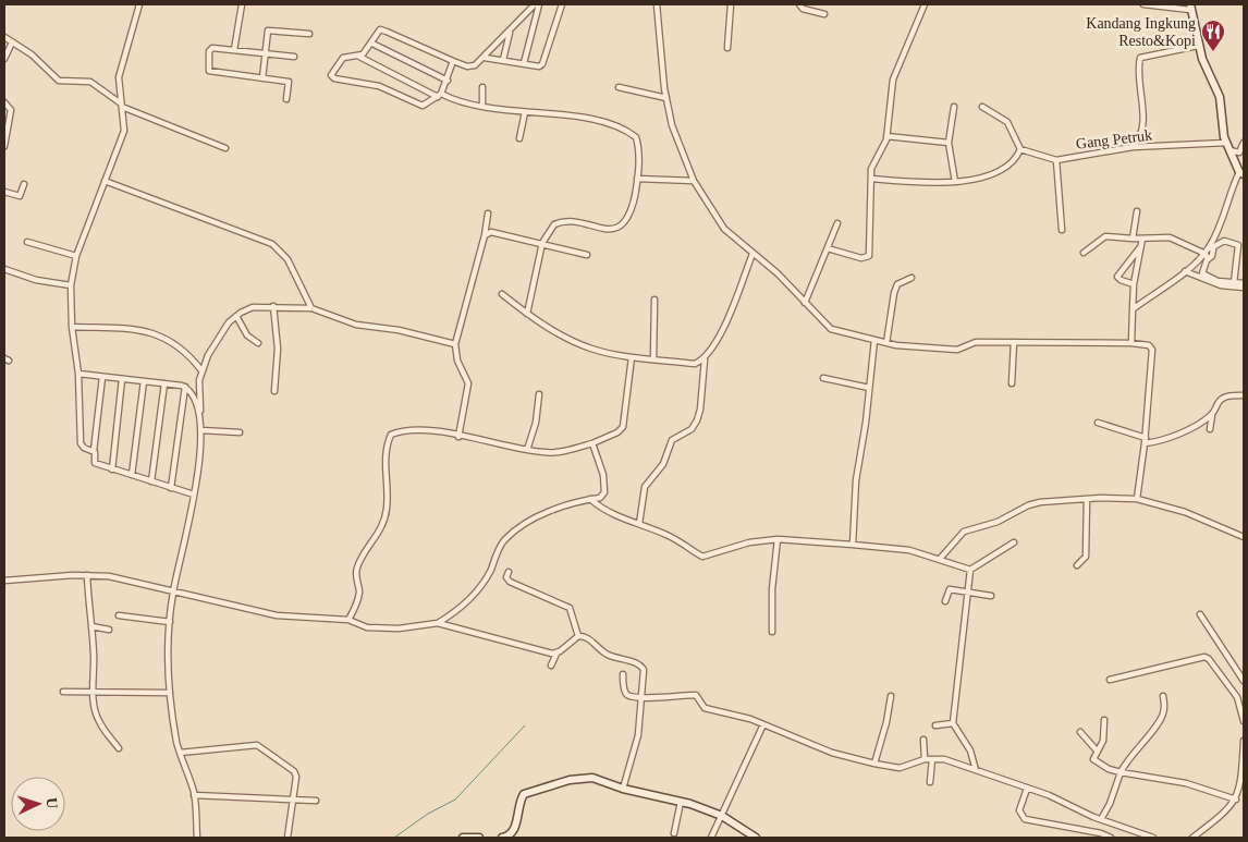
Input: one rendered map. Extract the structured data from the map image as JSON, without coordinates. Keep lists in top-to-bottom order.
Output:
{
  "streets": {
    "street": ["Gang Petruk"]
  },
  "places": {
    "restaurant": ["Kandang Ingkung Resto&Kopi"]
  },
  "north": "right"
}
